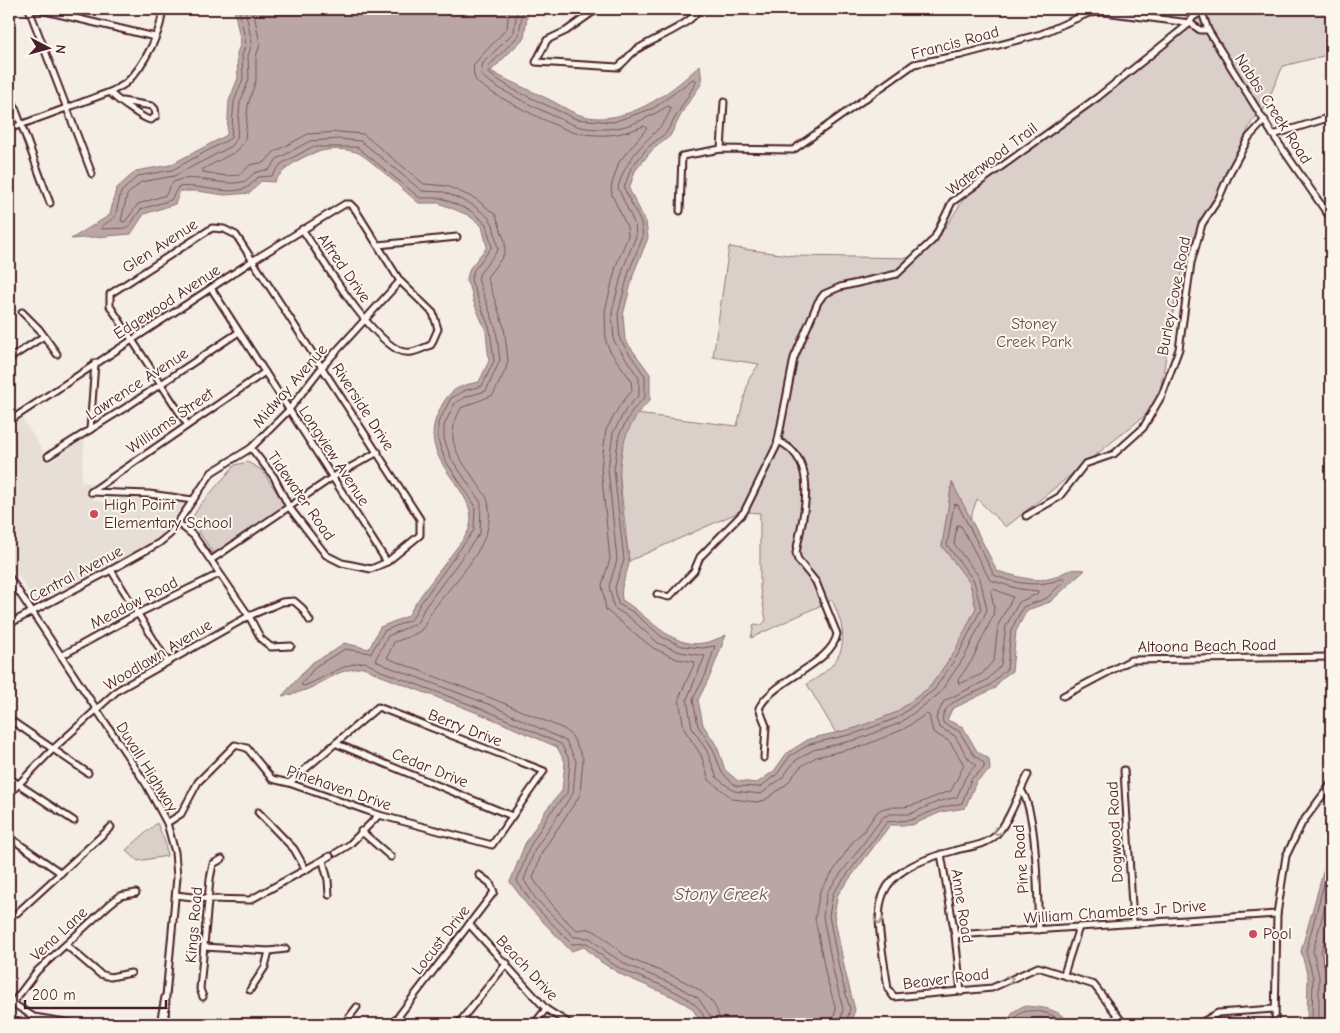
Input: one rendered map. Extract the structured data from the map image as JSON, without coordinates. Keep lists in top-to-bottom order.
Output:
{
  "streets": {
    "street": [
      "Francis Road",
      "Nabbs Creek Road",
      "Waterwood Trail",
      "Glen Avenue",
      "Alfred Drive",
      "Burley Cove Road",
      "Edgewood Avenue",
      "Lawrence Avenue",
      "Midway Avenue",
      "Riverside Drive",
      "Williams Street",
      "Longview Avenue",
      "Tidewater Road",
      "Central Avenue",
      "Meadow Road",
      "Altoona Beach Road",
      "Woodlawn Avenue",
      "Berry Drive",
      "Duvall Highway",
      "Cedar Drive",
      "Pinehaven Drive",
      "Dogwood Road",
      "Pine Road",
      "Anne Road",
      "William Chambers Jr Drive",
      "Kings Road",
      "Vena Lane",
      "Locust Drive",
      "Beach Drive",
      "Beaver Road"
    ]
  },
  "crossings": [
    ["Francis Road", "Waterwood Trail"],
    ["Nabbs Creek Road", "Burley Cove Road"],
    ["Glen Avenue", "Edgewood Avenue"],
    ["Glen Avenue", "Riverside Drive"],
    ["Alfred Drive", "Edgewood Avenue"],
    ["Alfred Drive", "Midway Avenue"],
    ["Edgewood Avenue", "Riverside Drive"],
    ["Edgewood Avenue", "Longview Avenue"],
    ["Lawrence Avenue", "Longview Avenue"],
    ["Midway Avenue", "Riverside Drive"],
    ["Midway Avenue", "Williams Street"],
    ["Midway Avenue", "Longview Avenue"],
    ["Midway Avenue", "Tidewater Road"],
    ["Midway Avenue", "Central Avenue"],
    ["Riverside Drive", "Longview Avenue"],
    ["Riverside Drive", "Tidewater Road"],
    ["Williams Street", "Longview Avenue"],
    ["Longview Avenue", "Tidewater Road"],
    ["Central Avenue", "Duvall Highway"],
    ["Meadow Road", "Duvall Highway"],
    ["Woodlawn Avenue", "Duvall Highway"],
    ["Berry Drive", "Cedar Drive"],
    ["Berry Drive", "Pinehaven Drive"],
    ["Duvall Highway", "Pinehaven Drive"],
    ["Cedar Drive", "Pinehaven Drive"],
    ["Dogwood Road", "William Chambers Jr Drive"],
    ["Pine Road", "William Chambers Jr Drive"],
    ["Anne Road", "William Chambers Jr Drive"],
    ["Anne Road", "Beaver Road"],
    ["Locust Drive", "Beach Drive"]
  ],
  "water": ["Stony Creek"],
  "parks": ["Stoney Creek Park"],
  "places": ["High Point Elementary School", "Pool"],
  "scale_bar": "200 m",
  "north": "right"
}
